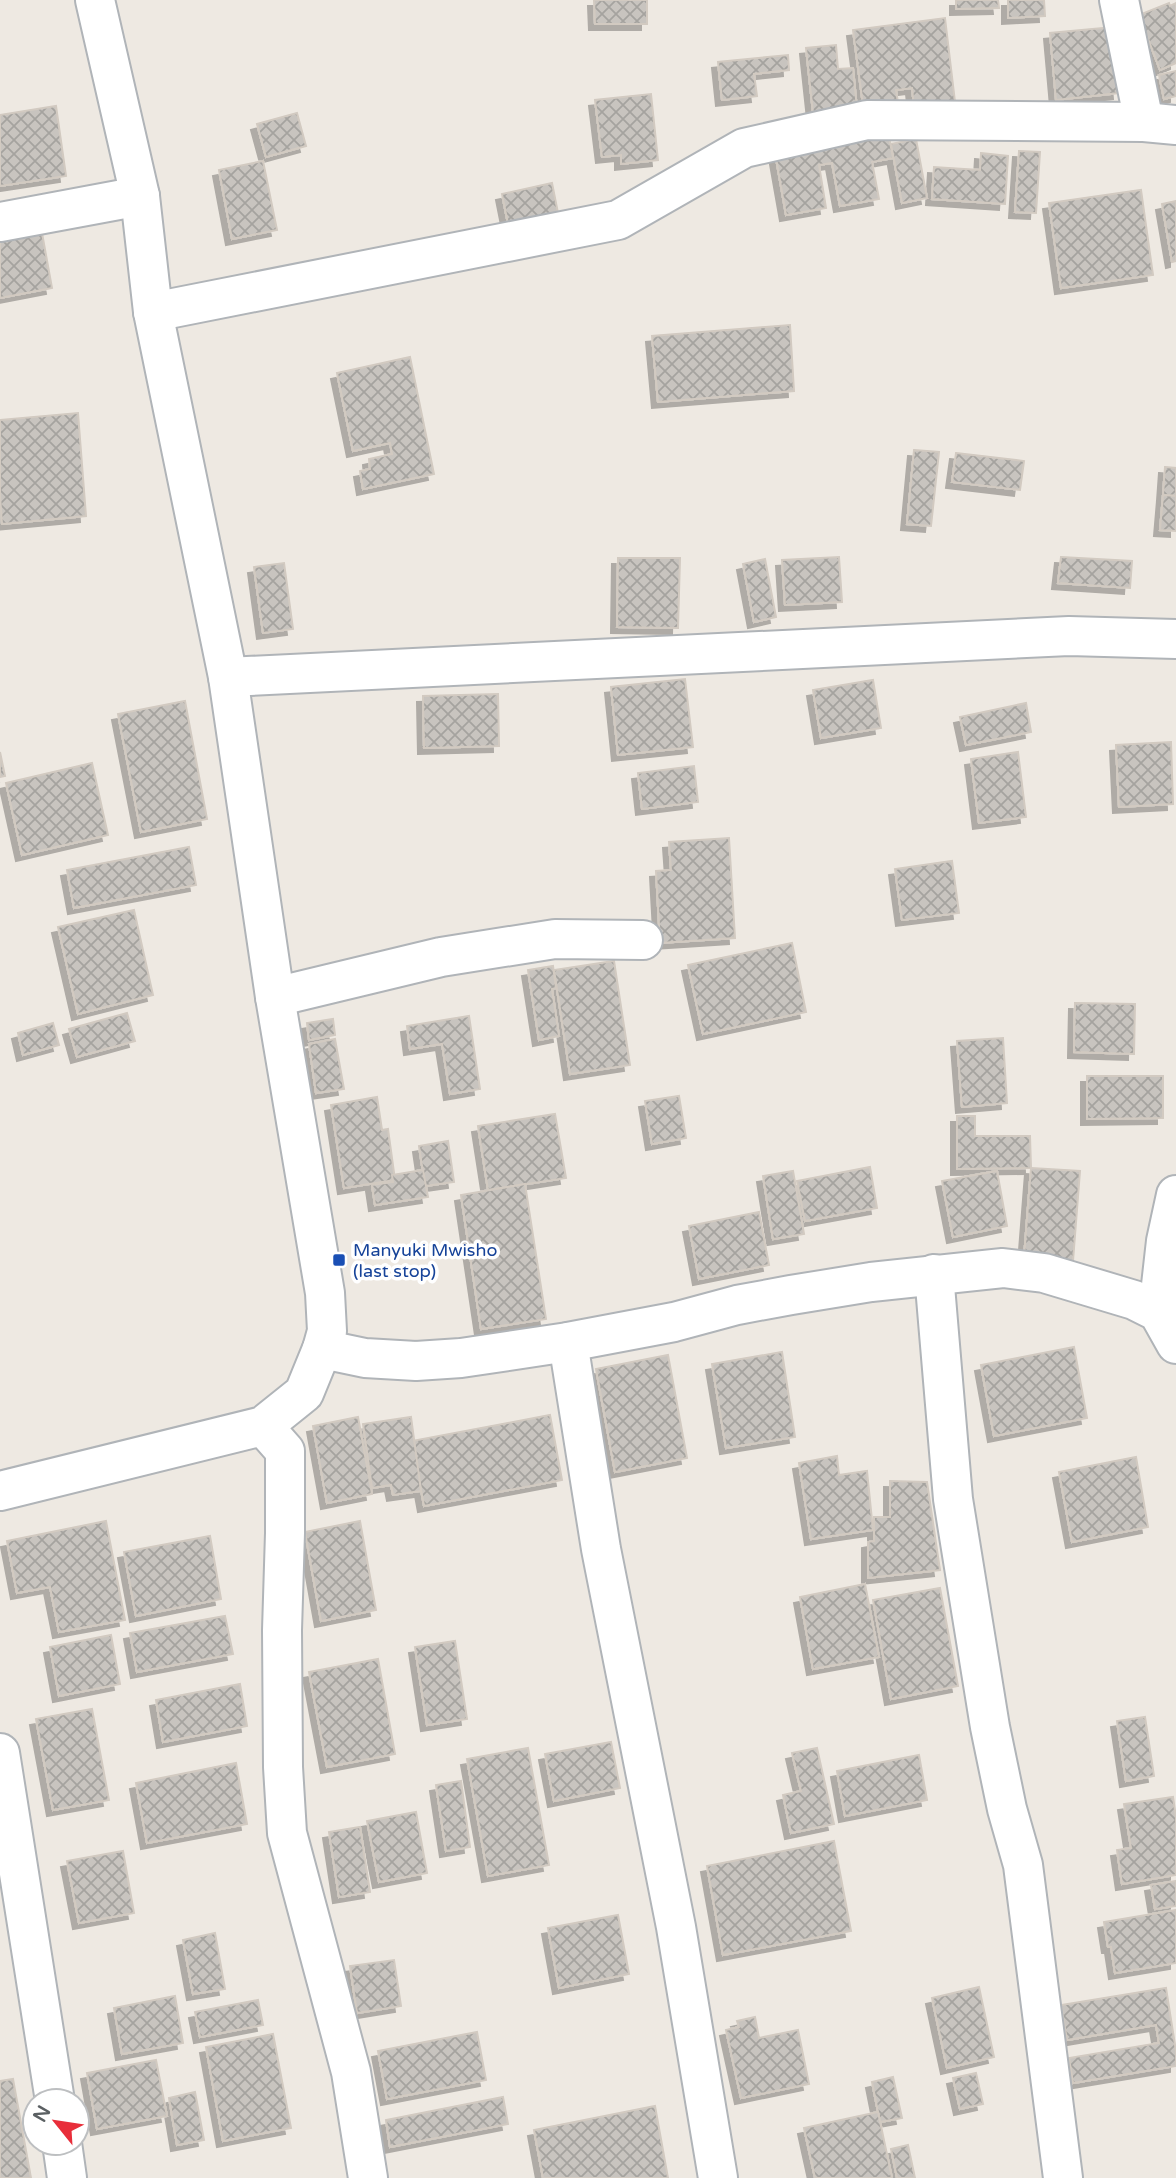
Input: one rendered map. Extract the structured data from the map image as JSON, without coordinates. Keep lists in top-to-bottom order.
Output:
{
  "places": {
    "transit": ["Manyuki Mwisho (last stop)"]
  },
  "north": "top left"
}
